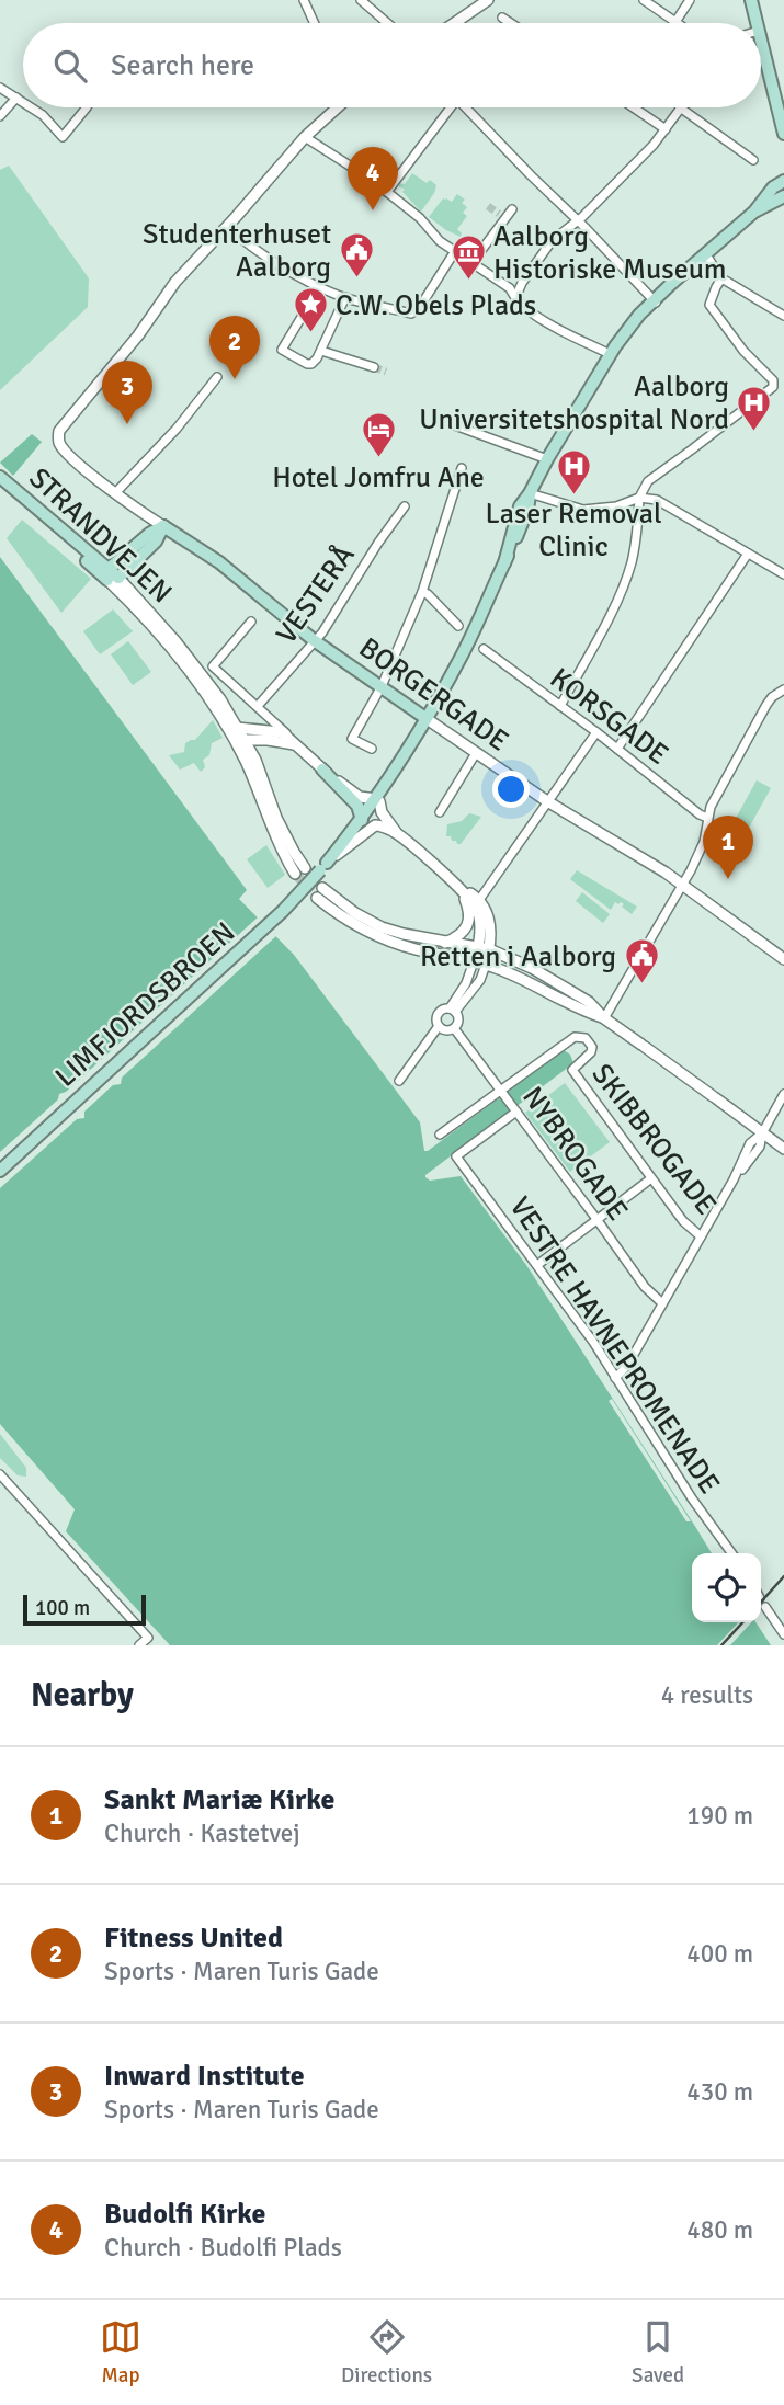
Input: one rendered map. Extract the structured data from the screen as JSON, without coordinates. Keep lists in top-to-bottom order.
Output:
{
  "streets": {
    "main road": ["STRANDVEJEN", "BORGERGADE", "LIMFJORDSBROEN"],
    "street": [
      "VESTERÅ",
      "KORSGADE",
      "SKIBBROGADE",
      "NYBROGADE",
      "VESTRE HAVNEPROMENADE"
    ]
  },
  "crossings": [
    ["VESTERÅ", "BORGERGADE"],
    ["SKIBBROGADE", "NYBROGADE"],
    ["NYBROGADE", "VESTRE HAVNEPROMENADE"]
  ],
  "places": {
    "public building": ["Studenterhuset Aalborg", "Retten i Aalborg"],
    "museum": ["Aalborg Historiske Museum"],
    "place": ["C.W. Obels Plads"],
    "hospital": ["Aalborg Universitetshospital Nord", "Laser Removal Clinic"],
    "hotel": ["Hotel Jomfru Ane"]
  },
  "scale_bar": "100 m",
  "page": {
    "search": "Search here",
    "pins": [
      "4",
      "2",
      "3",
      "1"
    ],
    "scale": "100 m",
    "heading": ["Nearby", "4 results"],
    "list": [
      {
        "mark": "1",
        "name": "Sankt Mariæ Kirke",
        "note": "Church · Kastetvej",
        "value": "190 m"
      },
      {
        "mark": "2",
        "name": "Fitness United",
        "note": "Sports · Maren Turis Gade",
        "value": "400 m"
      },
      {
        "mark": "3",
        "name": "Inward Institute",
        "note": "Sports · Maren Turis Gade",
        "value": "430 m"
      },
      {
        "mark": "4",
        "name": "Budolfi Kirke",
        "note": "Church · Budolfi Plads",
        "value": "480 m"
      }
    ],
    "nav": ["Map", "Directions", "Saved"]
  }
}
